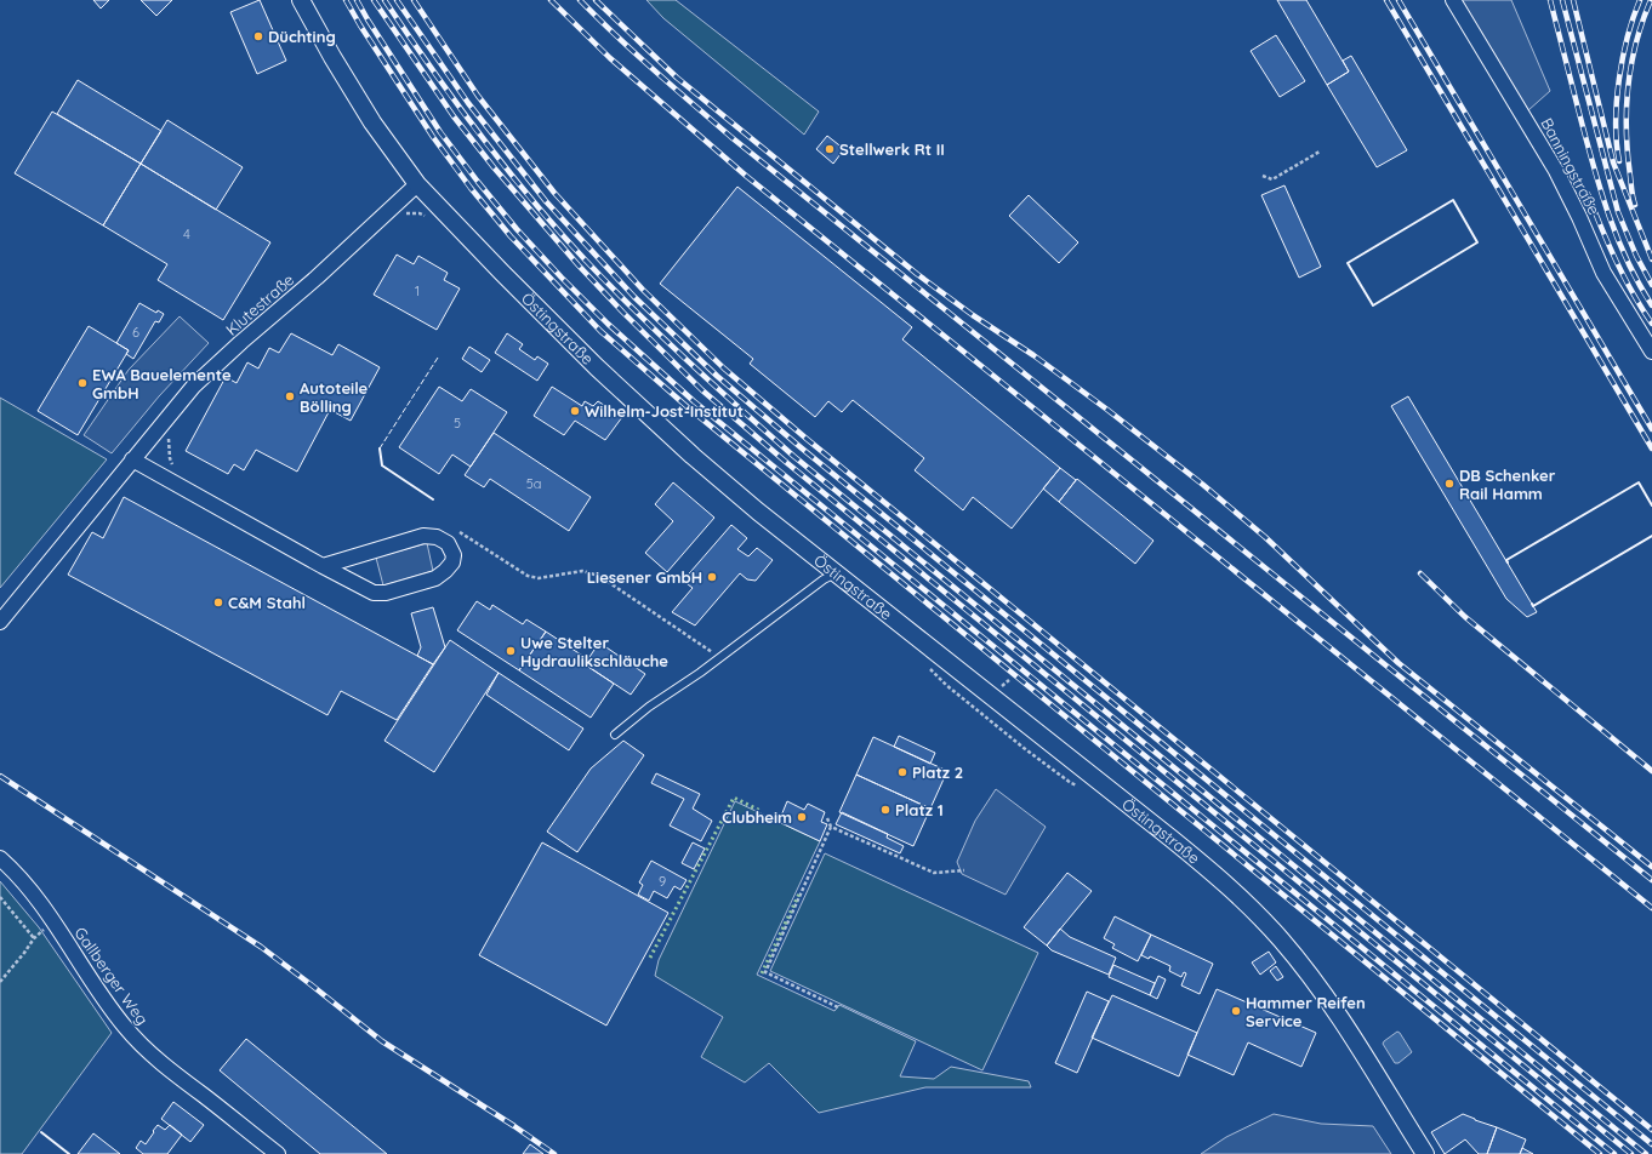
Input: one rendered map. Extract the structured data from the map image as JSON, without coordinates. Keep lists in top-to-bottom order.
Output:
{
  "streets": {
    "street": [
      "Banningstraße",
      "Klutestraße",
      "Östingstraße",
      "Gallberger Weg"
    ]
  },
  "crossings": [
    ["Klutestraße", "Östingstraße"]
  ],
  "places": [
    "Düchting",
    "Stellwerk Rt II",
    "EWA Bauelemente GmbH",
    "Autoteile Bölling",
    "Wilhelm-Jost-Institut",
    "DB Schenker Rail Hamm",
    "Liesener GmbH",
    "C&M Stahl",
    "Uwe Stelter Hydraulikschläuche",
    "Platz 2",
    "Platz 1",
    "Clubheim",
    "Hammer Reifen Service"
  ],
  "house_numbers": [
    "4",
    "1",
    "6",
    "5",
    "5a",
    "9"
  ]
}
